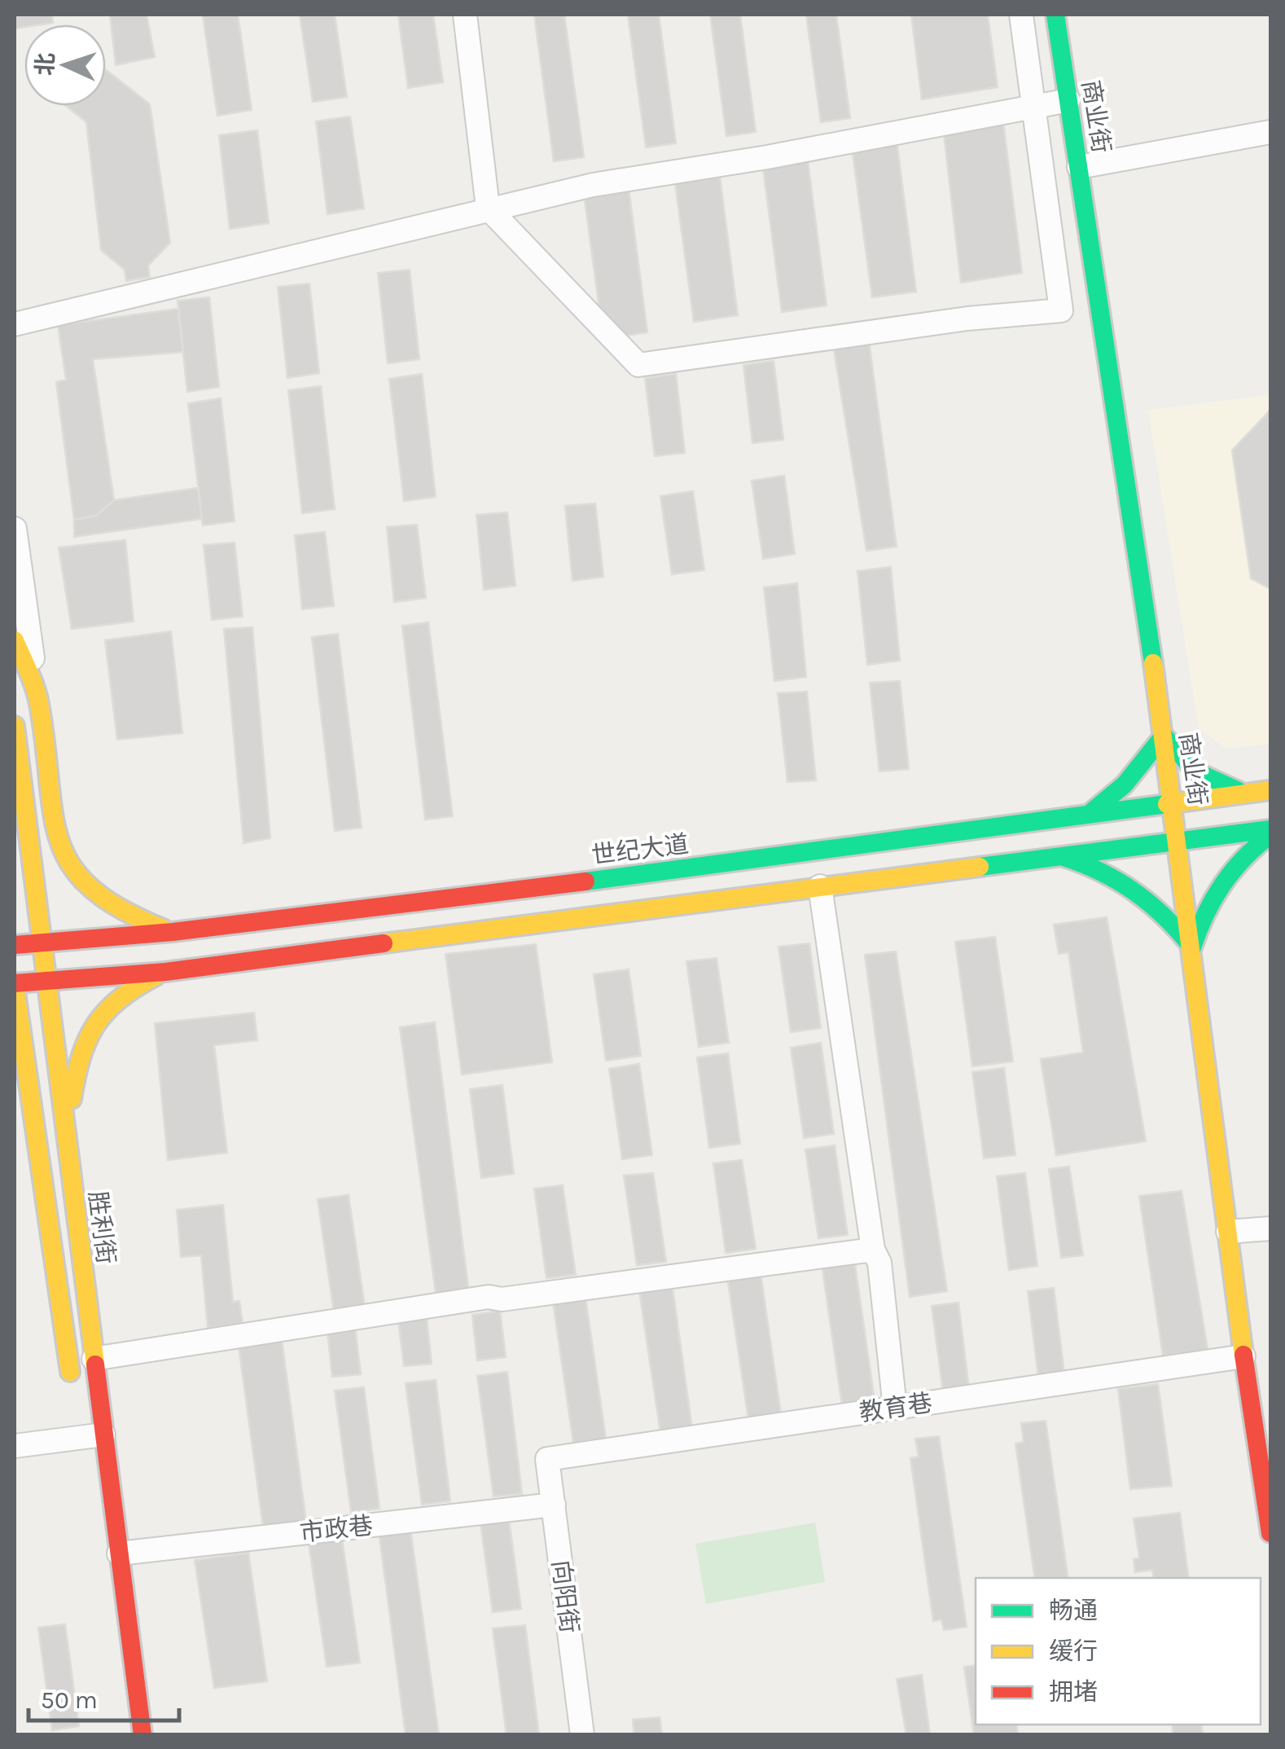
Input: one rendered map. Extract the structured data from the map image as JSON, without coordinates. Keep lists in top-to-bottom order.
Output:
{
  "streets": {
    "main road": ["商业街", "世纪大道", "胜利街"],
    "street": ["教育巷", "市政巷", "向阳街"]
  },
  "crossings": [
    ["商业街", "世纪大道"],
    ["商业街", "教育巷"],
    ["世纪大道", "胜利街"],
    ["胜利街", "市政巷"],
    ["教育巷", "向阳街"],
    ["市政巷", "向阳街"]
  ],
  "legend": ["畅通", "缓行", "拥堵"],
  "scale_bar": "50 m",
  "north": "left"
}
